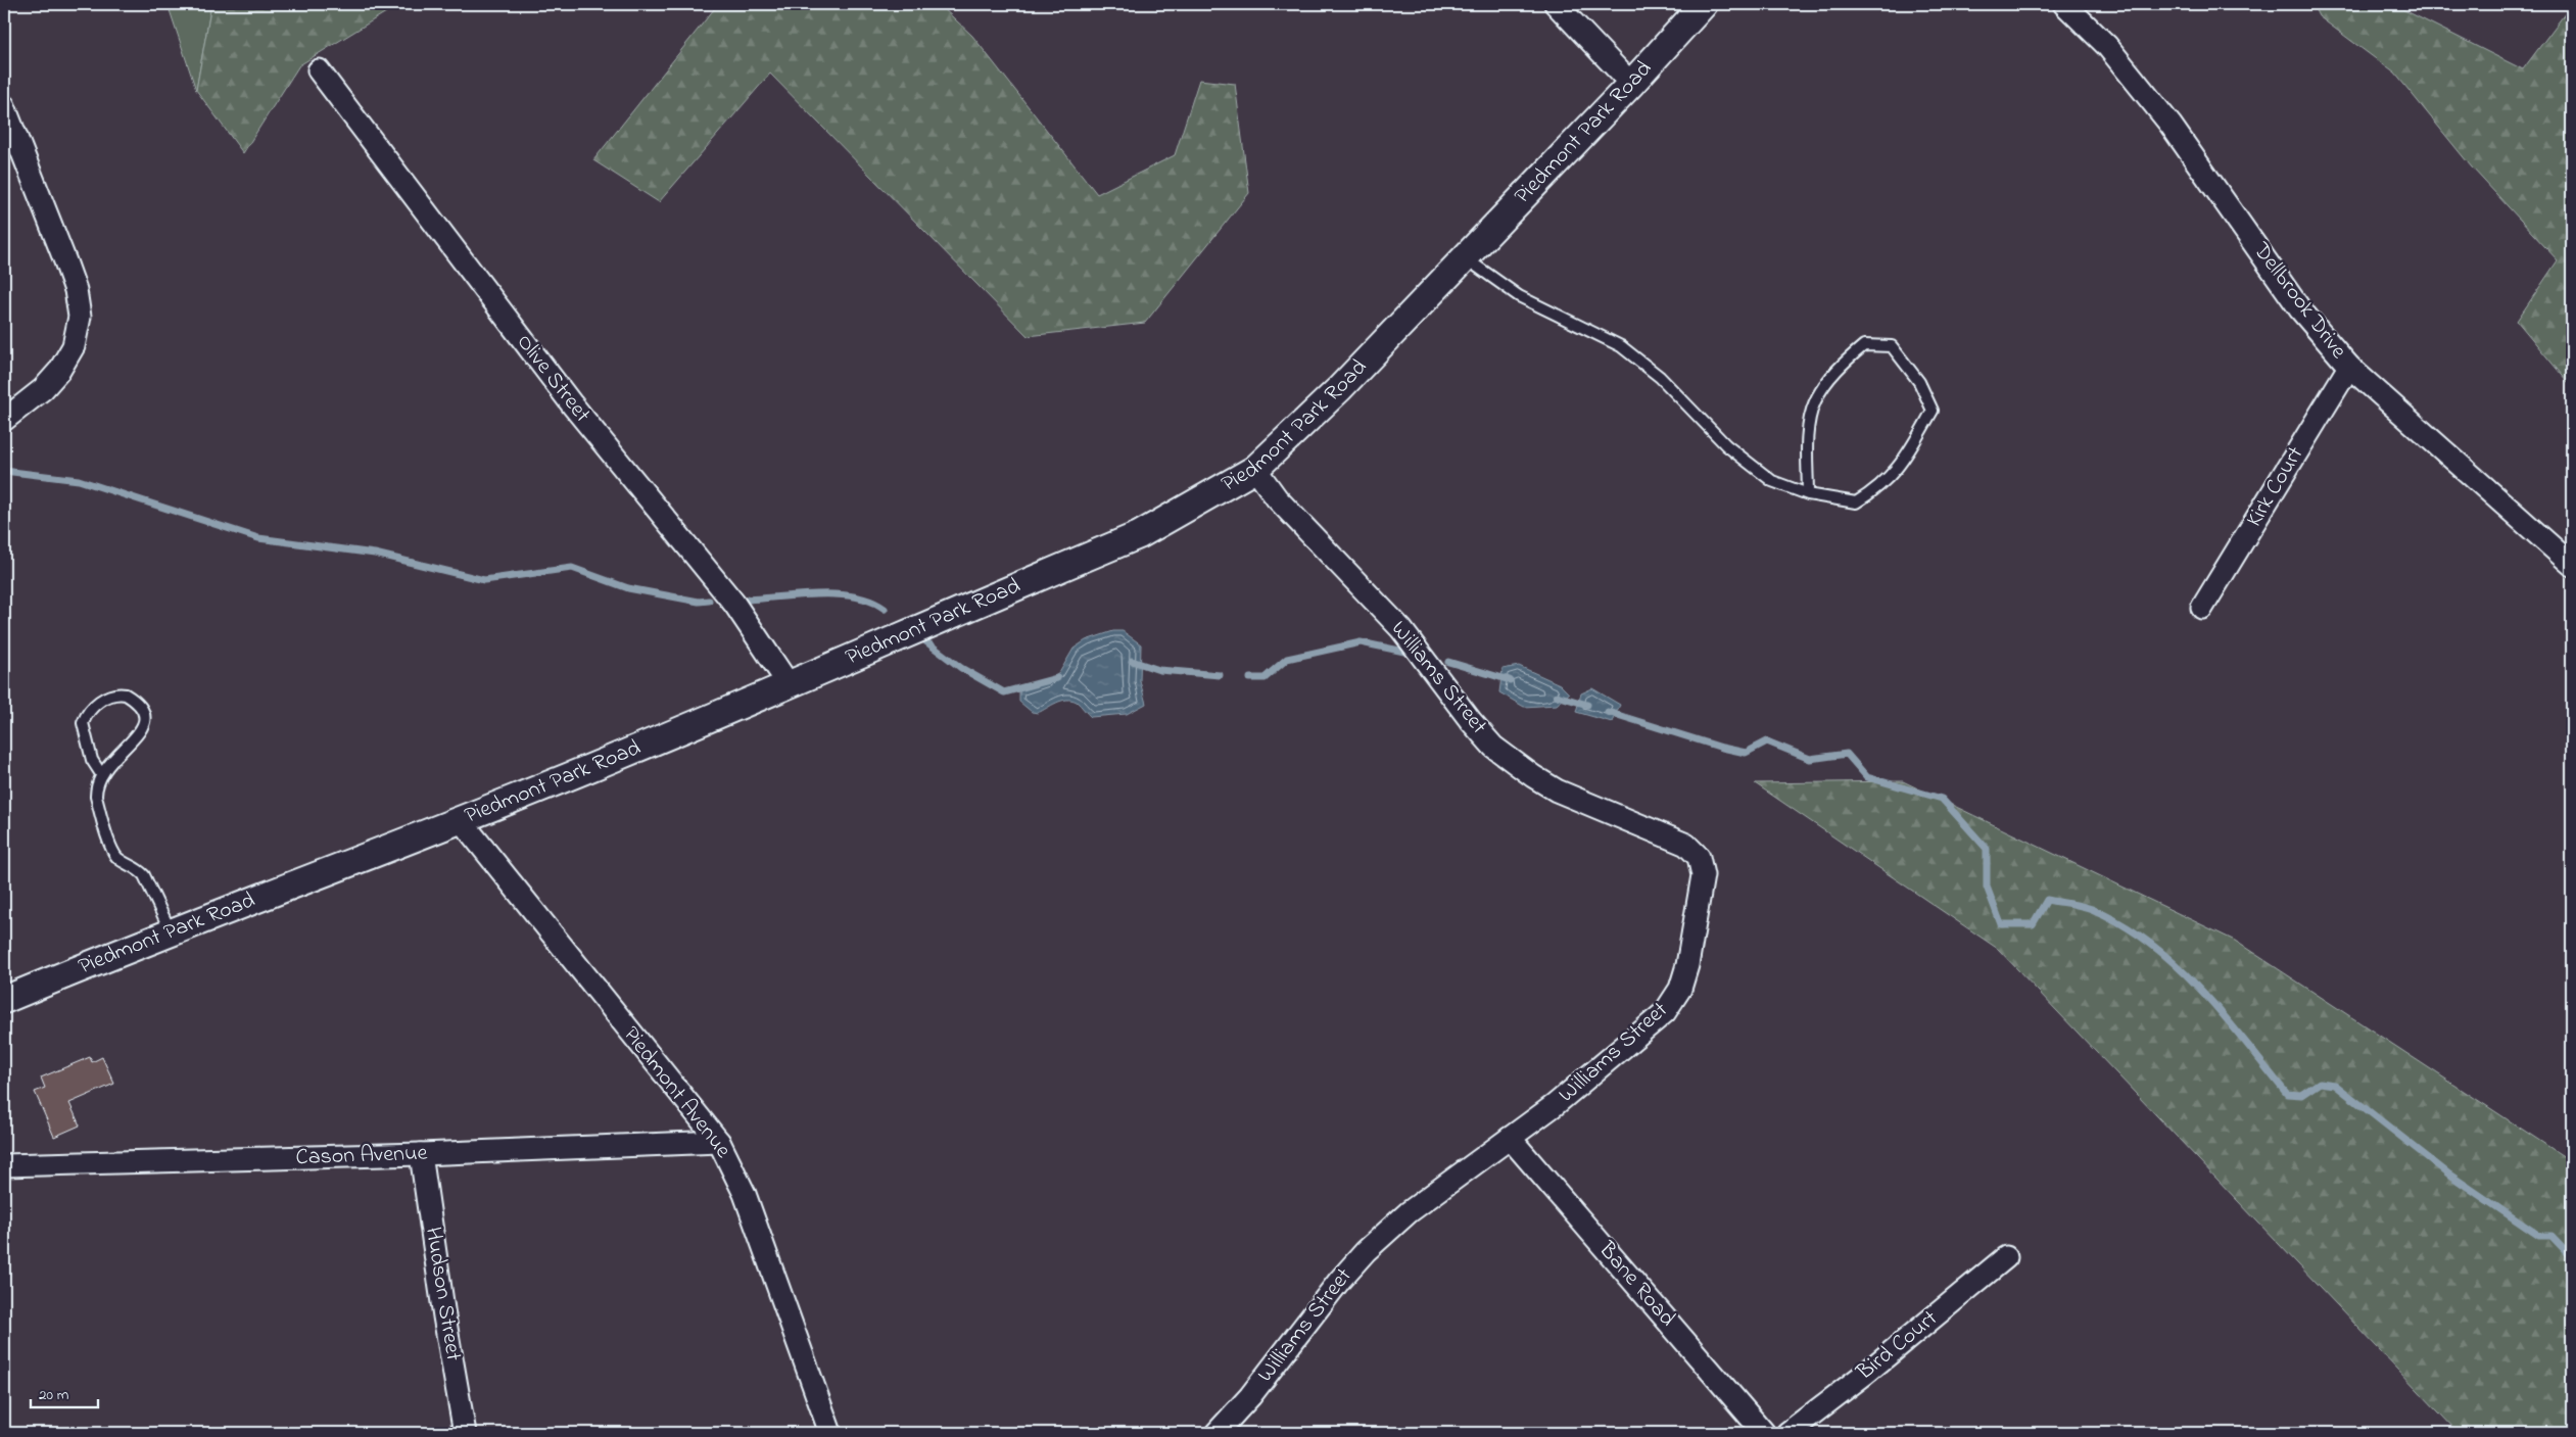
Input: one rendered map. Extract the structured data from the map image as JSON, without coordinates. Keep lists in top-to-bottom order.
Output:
{
  "streets": {
    "street": [
      "Piedmont Park Road",
      "Dellbrook Drive",
      "Olive Street",
      "Kirk Court",
      "Williams Street",
      "Piedmont Avenue",
      "Cason Avenue",
      "Bane Road",
      "Hudson Street",
      "Bird Court"
    ]
  },
  "crossings": [
    ["Piedmont Park Road", "Olive Street"],
    ["Piedmont Park Road", "Williams Street"],
    ["Piedmont Park Road", "Piedmont Avenue"],
    ["Dellbrook Drive", "Kirk Court"],
    ["Williams Street", "Bane Road"],
    ["Piedmont Avenue", "Cason Avenue"],
    ["Cason Avenue", "Hudson Street"]
  ],
  "scale_bar": "20 m"
}
